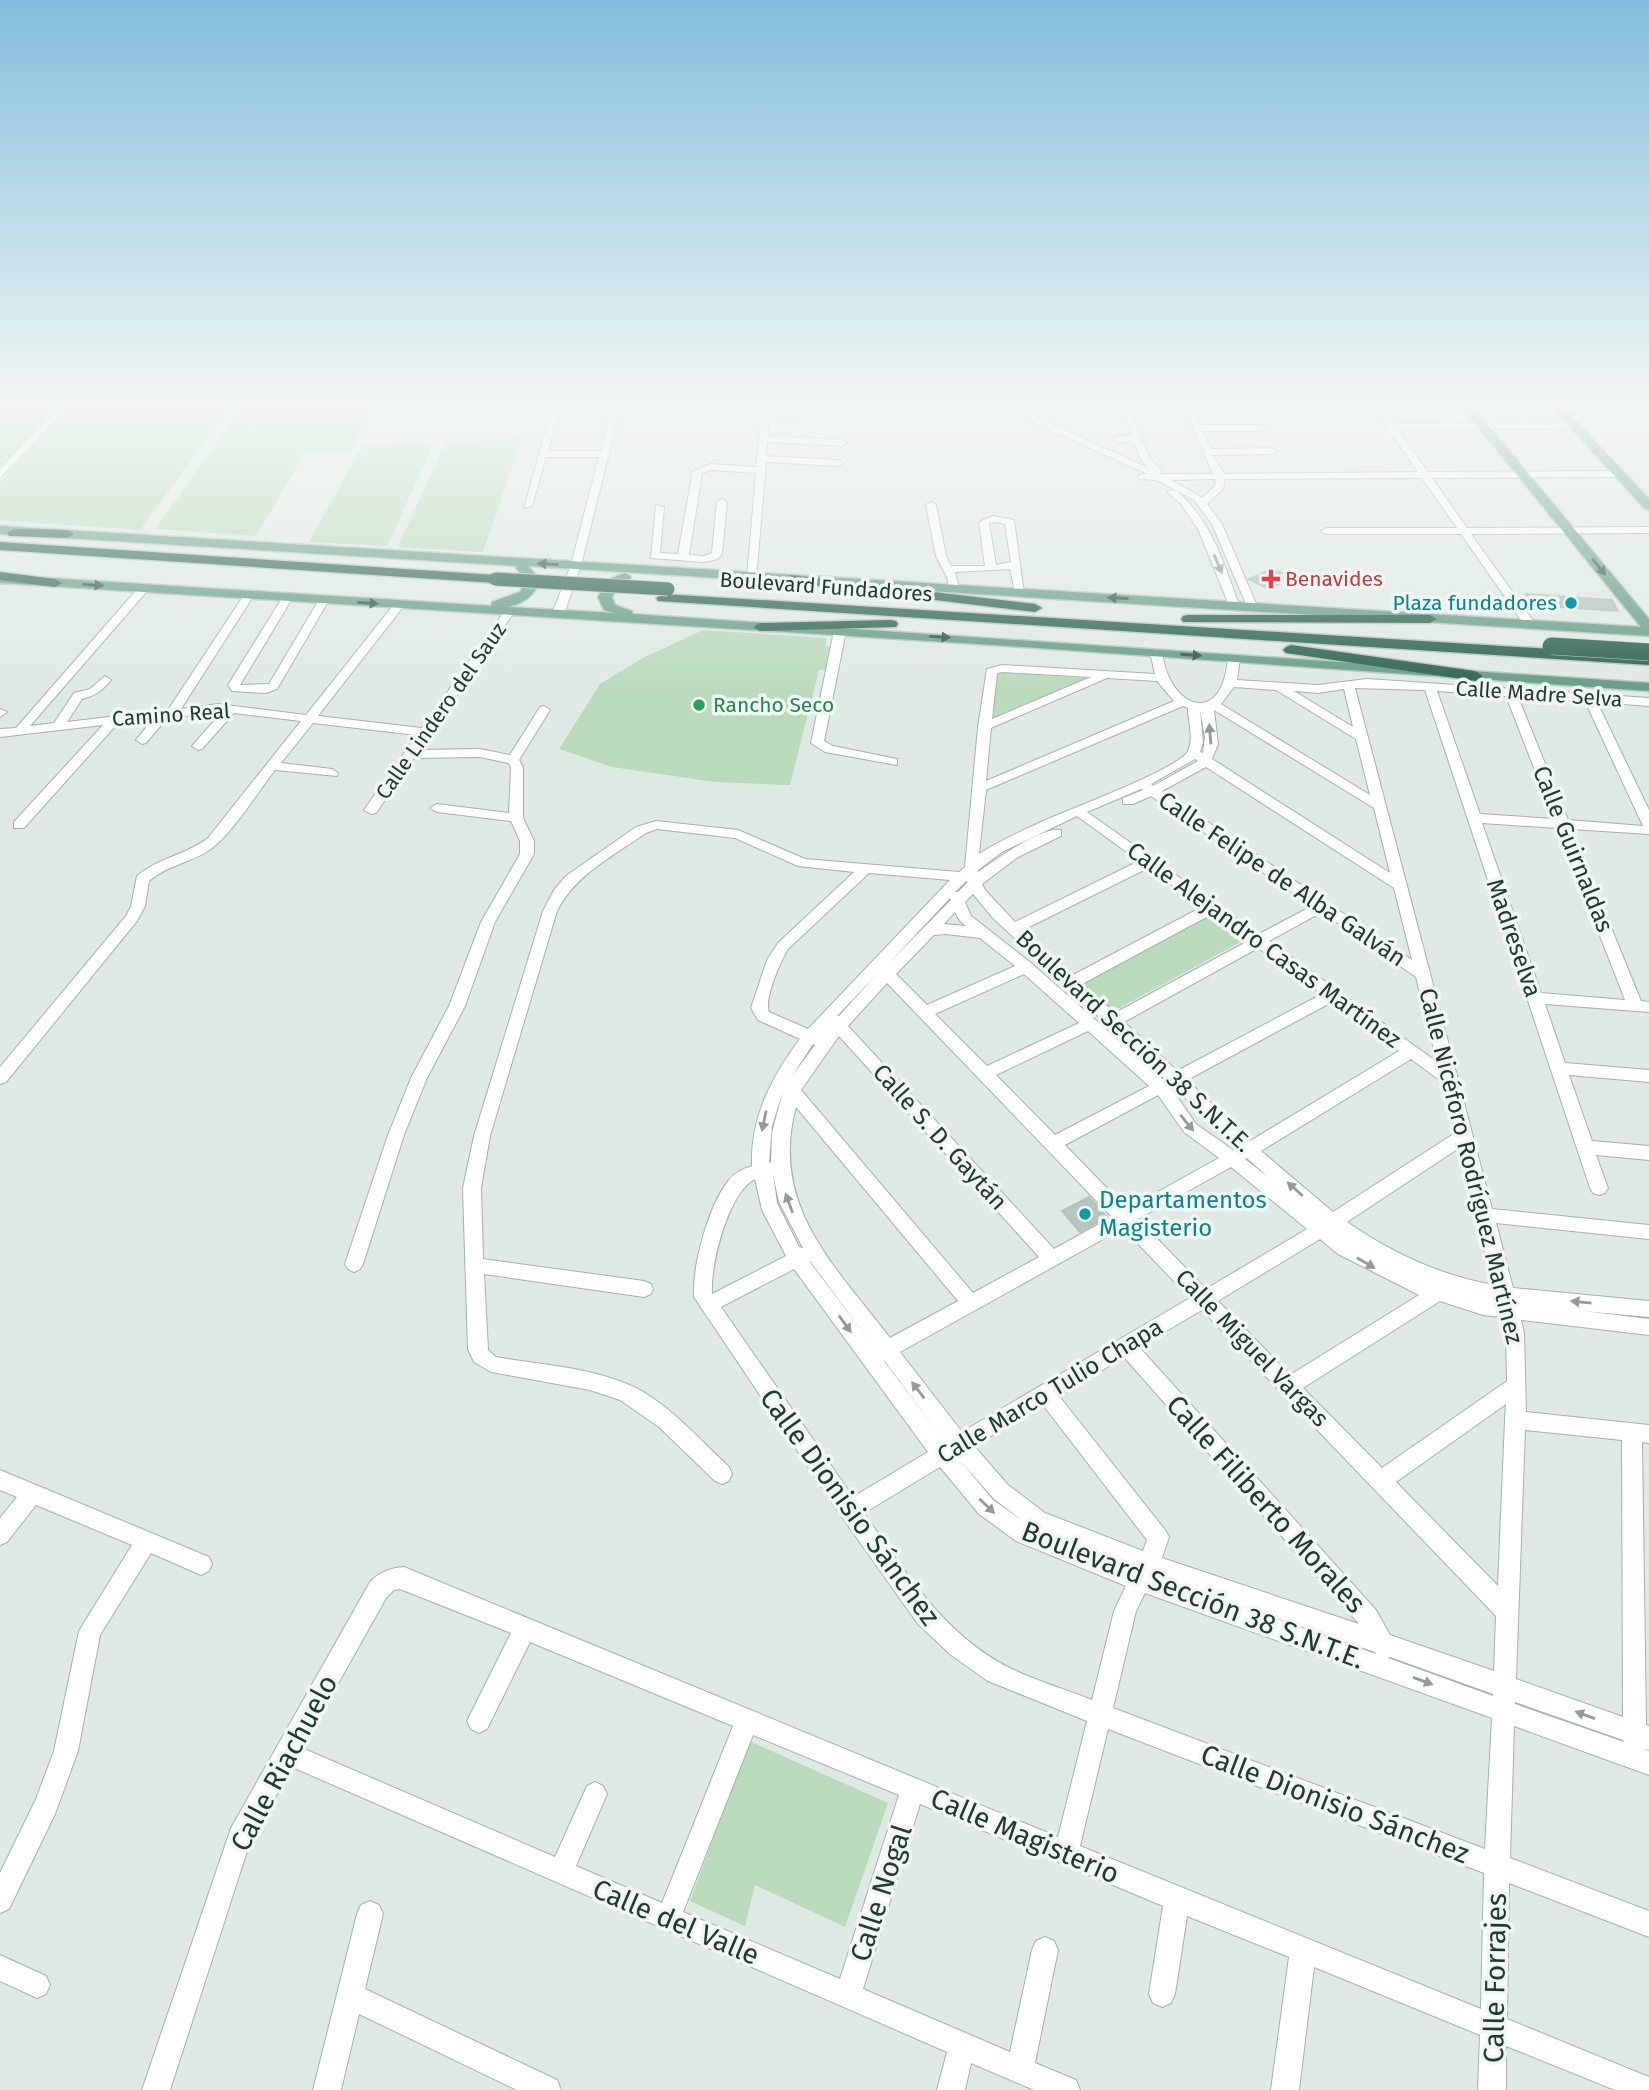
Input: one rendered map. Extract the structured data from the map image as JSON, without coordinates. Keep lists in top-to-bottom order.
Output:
{
  "streets": {
    "highway": ["Boulevard Fundadores"],
    "street": [
      "Calle Madre Selva",
      "Calle Lindero del Sauz",
      "Camino Real",
      "Calle Guirnaldas",
      "Calle Felipe de Alba Galván",
      "Madreselva",
      "Calle Alejandro Casas Martínez",
      "Boulevard Sección 38 S.N.T.E.",
      "Calle S. D. Gaytán",
      "Calle Nicéforo Rodríguez Martínez",
      "Calle Miguel Vargas",
      "Calle Marco Tulio Chapa",
      "Calle Filiberto Morales",
      "Calle Dionisio Sánchez",
      "Calle Riachuelo",
      "Calle Magisterio",
      "Calle Nogal",
      "Calle del Valle",
      "Calle Forrajes"
    ]
  },
  "crossings": [
    ["Calle Madre Selva", "Calle Guirnaldas"],
    ["Calle Madre Selva", "Madreselva"],
    ["Calle Madre Selva", "Calle Nicéforo Rodríguez Martínez"],
    ["Calle Lindero del Sauz", "Camino Real"],
    ["Calle Felipe de Alba Galván", "Boulevard Sección 38 S.N.T.E."],
    ["Calle Felipe de Alba Galván", "Calle Nicéforo Rodríguez Martínez"],
    ["Calle Alejandro Casas Martínez", "Boulevard Sección 38 S.N.T.E."],
    ["Calle Alejandro Casas Martínez", "Calle Nicéforo Rodríguez Martínez"],
    ["Boulevard Sección 38 S.N.T.E.", "Calle S. D. Gaytán"],
    ["Boulevard Sección 38 S.N.T.E.", "Calle Nicéforo Rodríguez Martínez"],
    ["Boulevard Sección 38 S.N.T.E.", "Calle Miguel Vargas"],
    ["Boulevard Sección 38 S.N.T.E.", "Calle Marco Tulio Chapa"],
    ["Boulevard Sección 38 S.N.T.E.", "Calle Filiberto Morales"],
    ["Boulevard Sección 38 S.N.T.E.", "Calle Dionisio Sánchez"],
    ["Calle Nicéforo Rodríguez Martínez", "Calle Miguel Vargas"],
    ["Calle Nicéforo Rodríguez Martínez", "Calle Marco Tulio Chapa"],
    ["Calle Nicéforo Rodríguez Martínez", "Calle Dionisio Sánchez"],
    ["Calle Nicéforo Rodríguez Martínez", "Calle Forrajes"],
    ["Calle Miguel Vargas", "Calle Marco Tulio Chapa"],
    ["Calle Marco Tulio Chapa", "Calle Filiberto Morales"],
    ["Calle Marco Tulio Chapa", "Calle Dionisio Sánchez"],
    ["Calle Dionisio Sánchez", "Calle Forrajes"],
    ["Calle Riachuelo", "Calle Magisterio"],
    ["Calle Riachuelo", "Calle del Valle"],
    ["Calle Magisterio", "Calle Nogal"],
    ["Calle Magisterio", "Calle Forrajes"],
    ["Calle Nogal", "Calle del Valle"]
  ],
  "places": {
    "health": ["Benavides"],
    "other": ["Plaza fundadores", "Rancho Seco", "Departamentos Magisterio"]
  }
}
